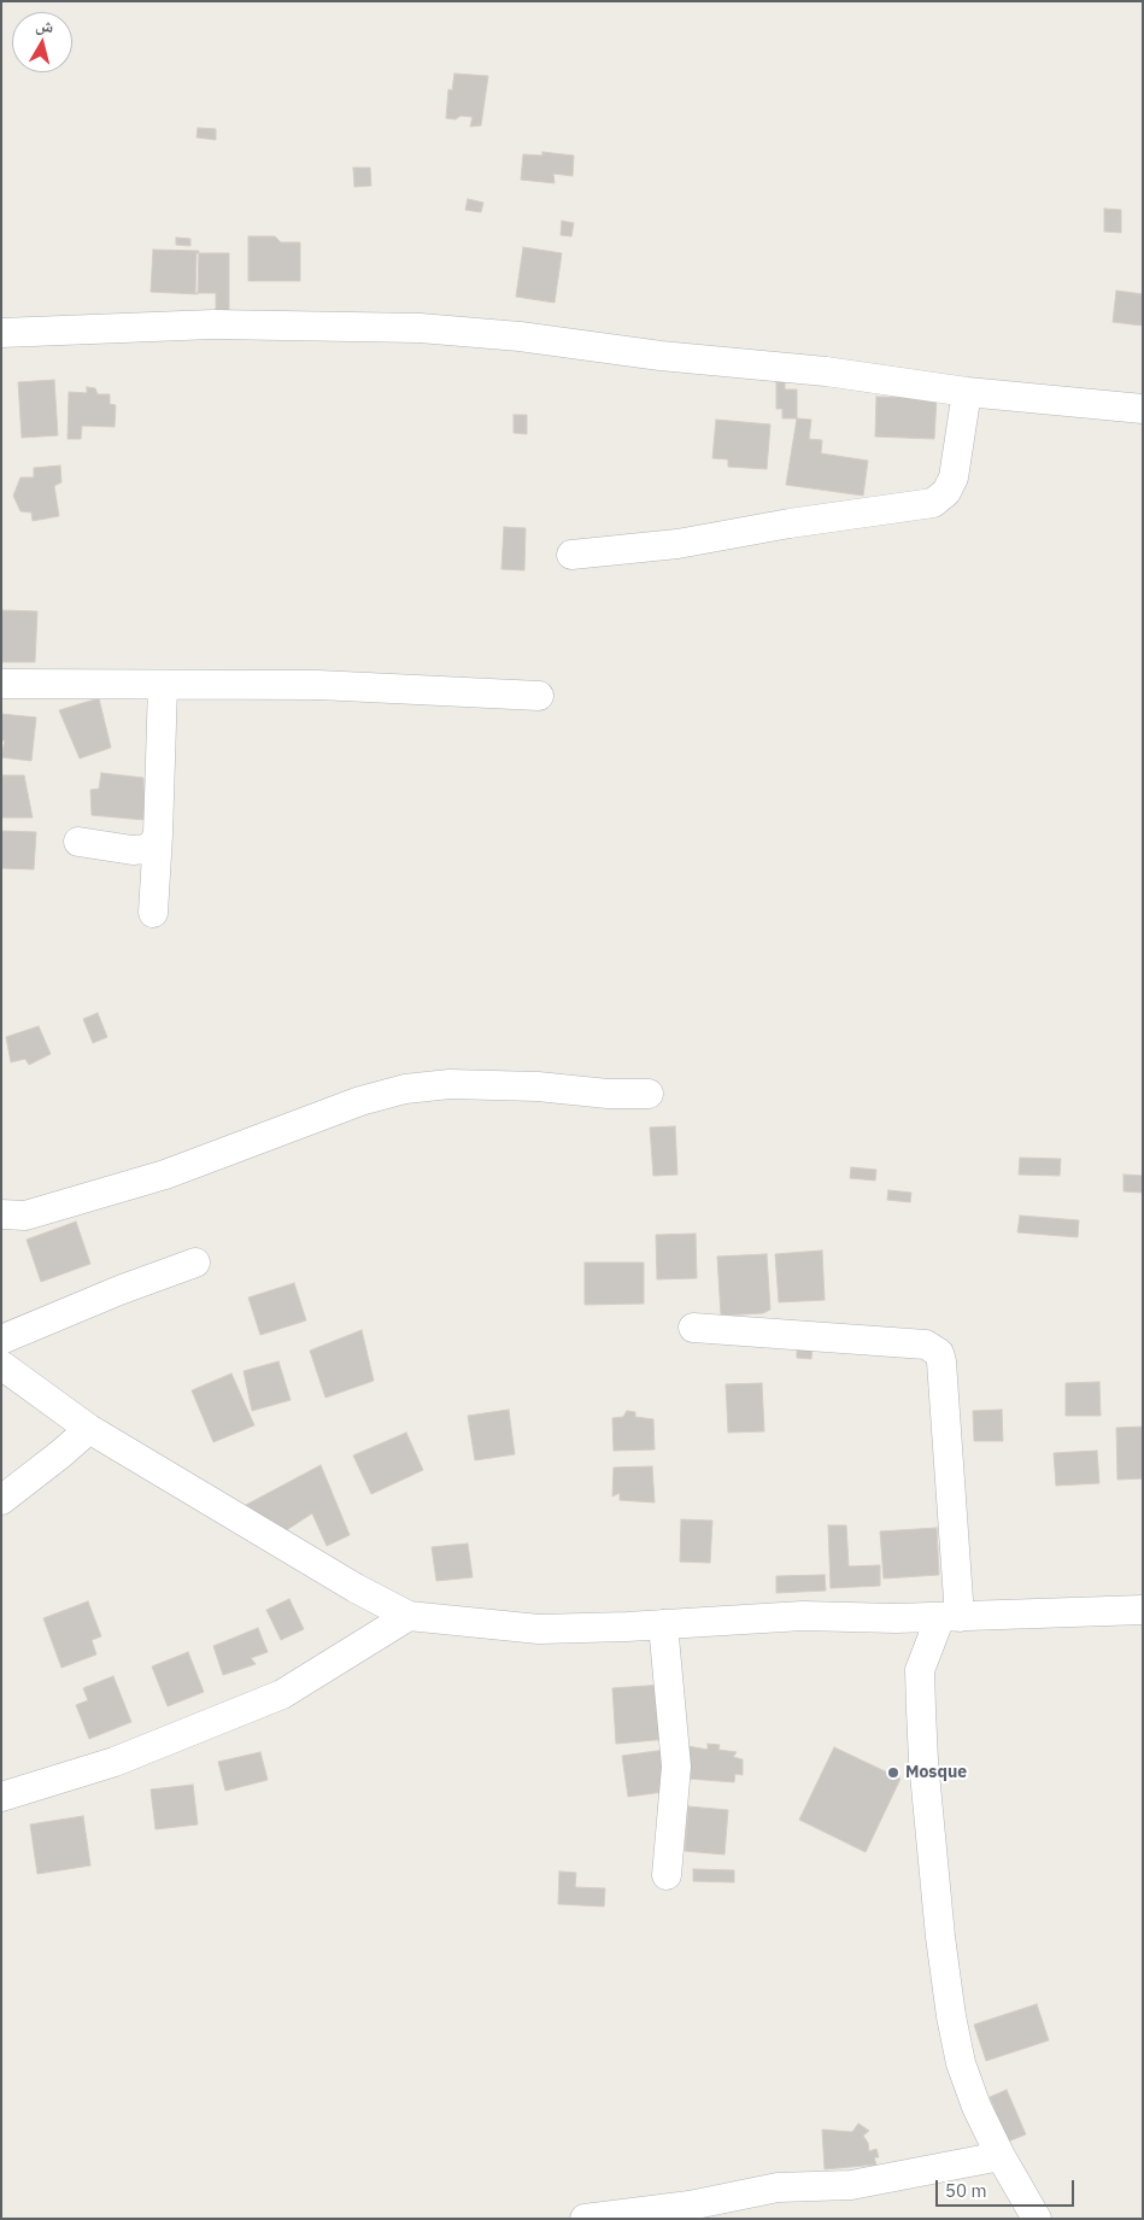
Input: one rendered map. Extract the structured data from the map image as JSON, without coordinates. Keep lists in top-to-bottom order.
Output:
{
  "places": ["Mosque"],
  "scale_bar": "50 m",
  "north": "top"
}
